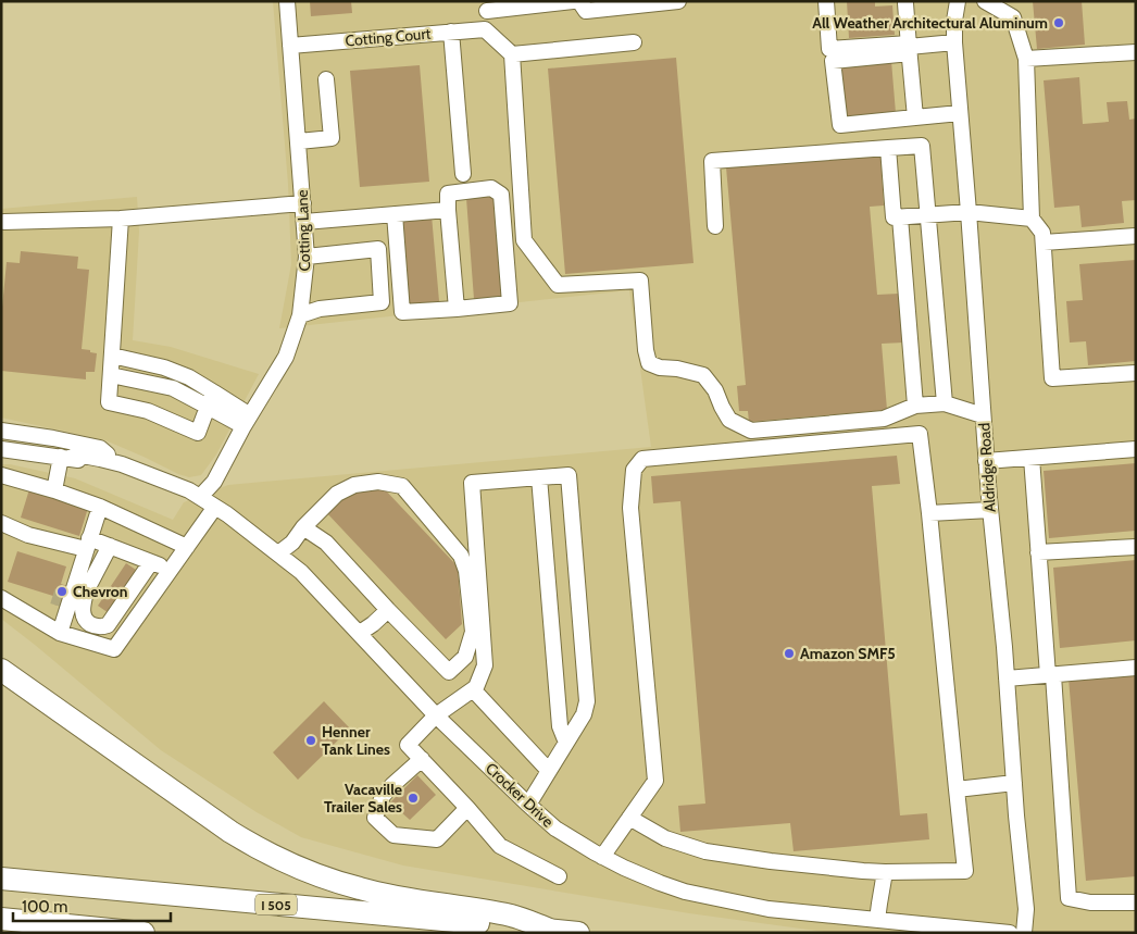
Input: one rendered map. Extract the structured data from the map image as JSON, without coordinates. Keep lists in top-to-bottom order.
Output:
{
  "streets": {
    "highway": ["I 505"],
    "street": [
      "Cotting Court",
      "Cotting Lane",
      "Aldridge Road",
      "Crocker Drive"
    ]
  },
  "crossings": [
    ["Cotting Court", "Cotting Lane"],
    ["Cotting Lane", "Crocker Drive"]
  ],
  "places": [
    "All Weather Architectural Aluminum",
    "Chevron",
    "Amazon SMF5",
    "Henner Tank Lines",
    "Vacaville Trailer Sales"
  ],
  "scale_bar": "100 m"
}
